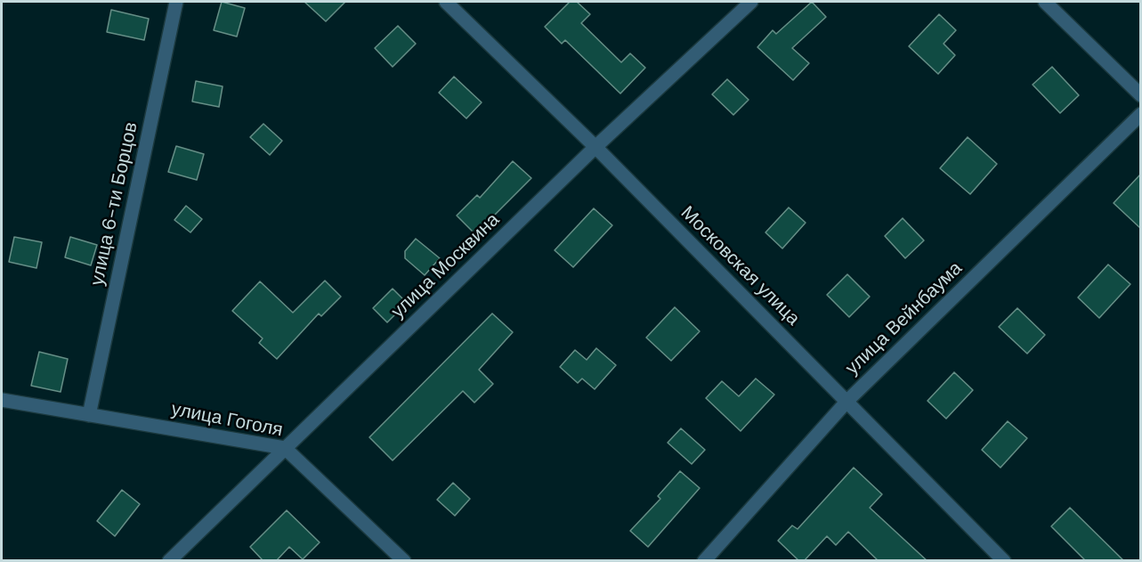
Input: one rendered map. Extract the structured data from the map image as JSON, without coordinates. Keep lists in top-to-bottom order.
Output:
{
  "streets": {
    "street": [
      "улица 6-ти Борцов",
      "улица Москвина",
      "Московская улица",
      "улица Вейнбаума",
      "улица Гоголя"
    ]
  },
  "crossings": [
    ["улица 6-ти Борцов", "улица Гоголя"],
    ["улица Москвина", "Московская улица"],
    ["улица Москвина", "улица Гоголя"],
    ["Московская улица", "улица Вейнбаума"]
  ]
}
